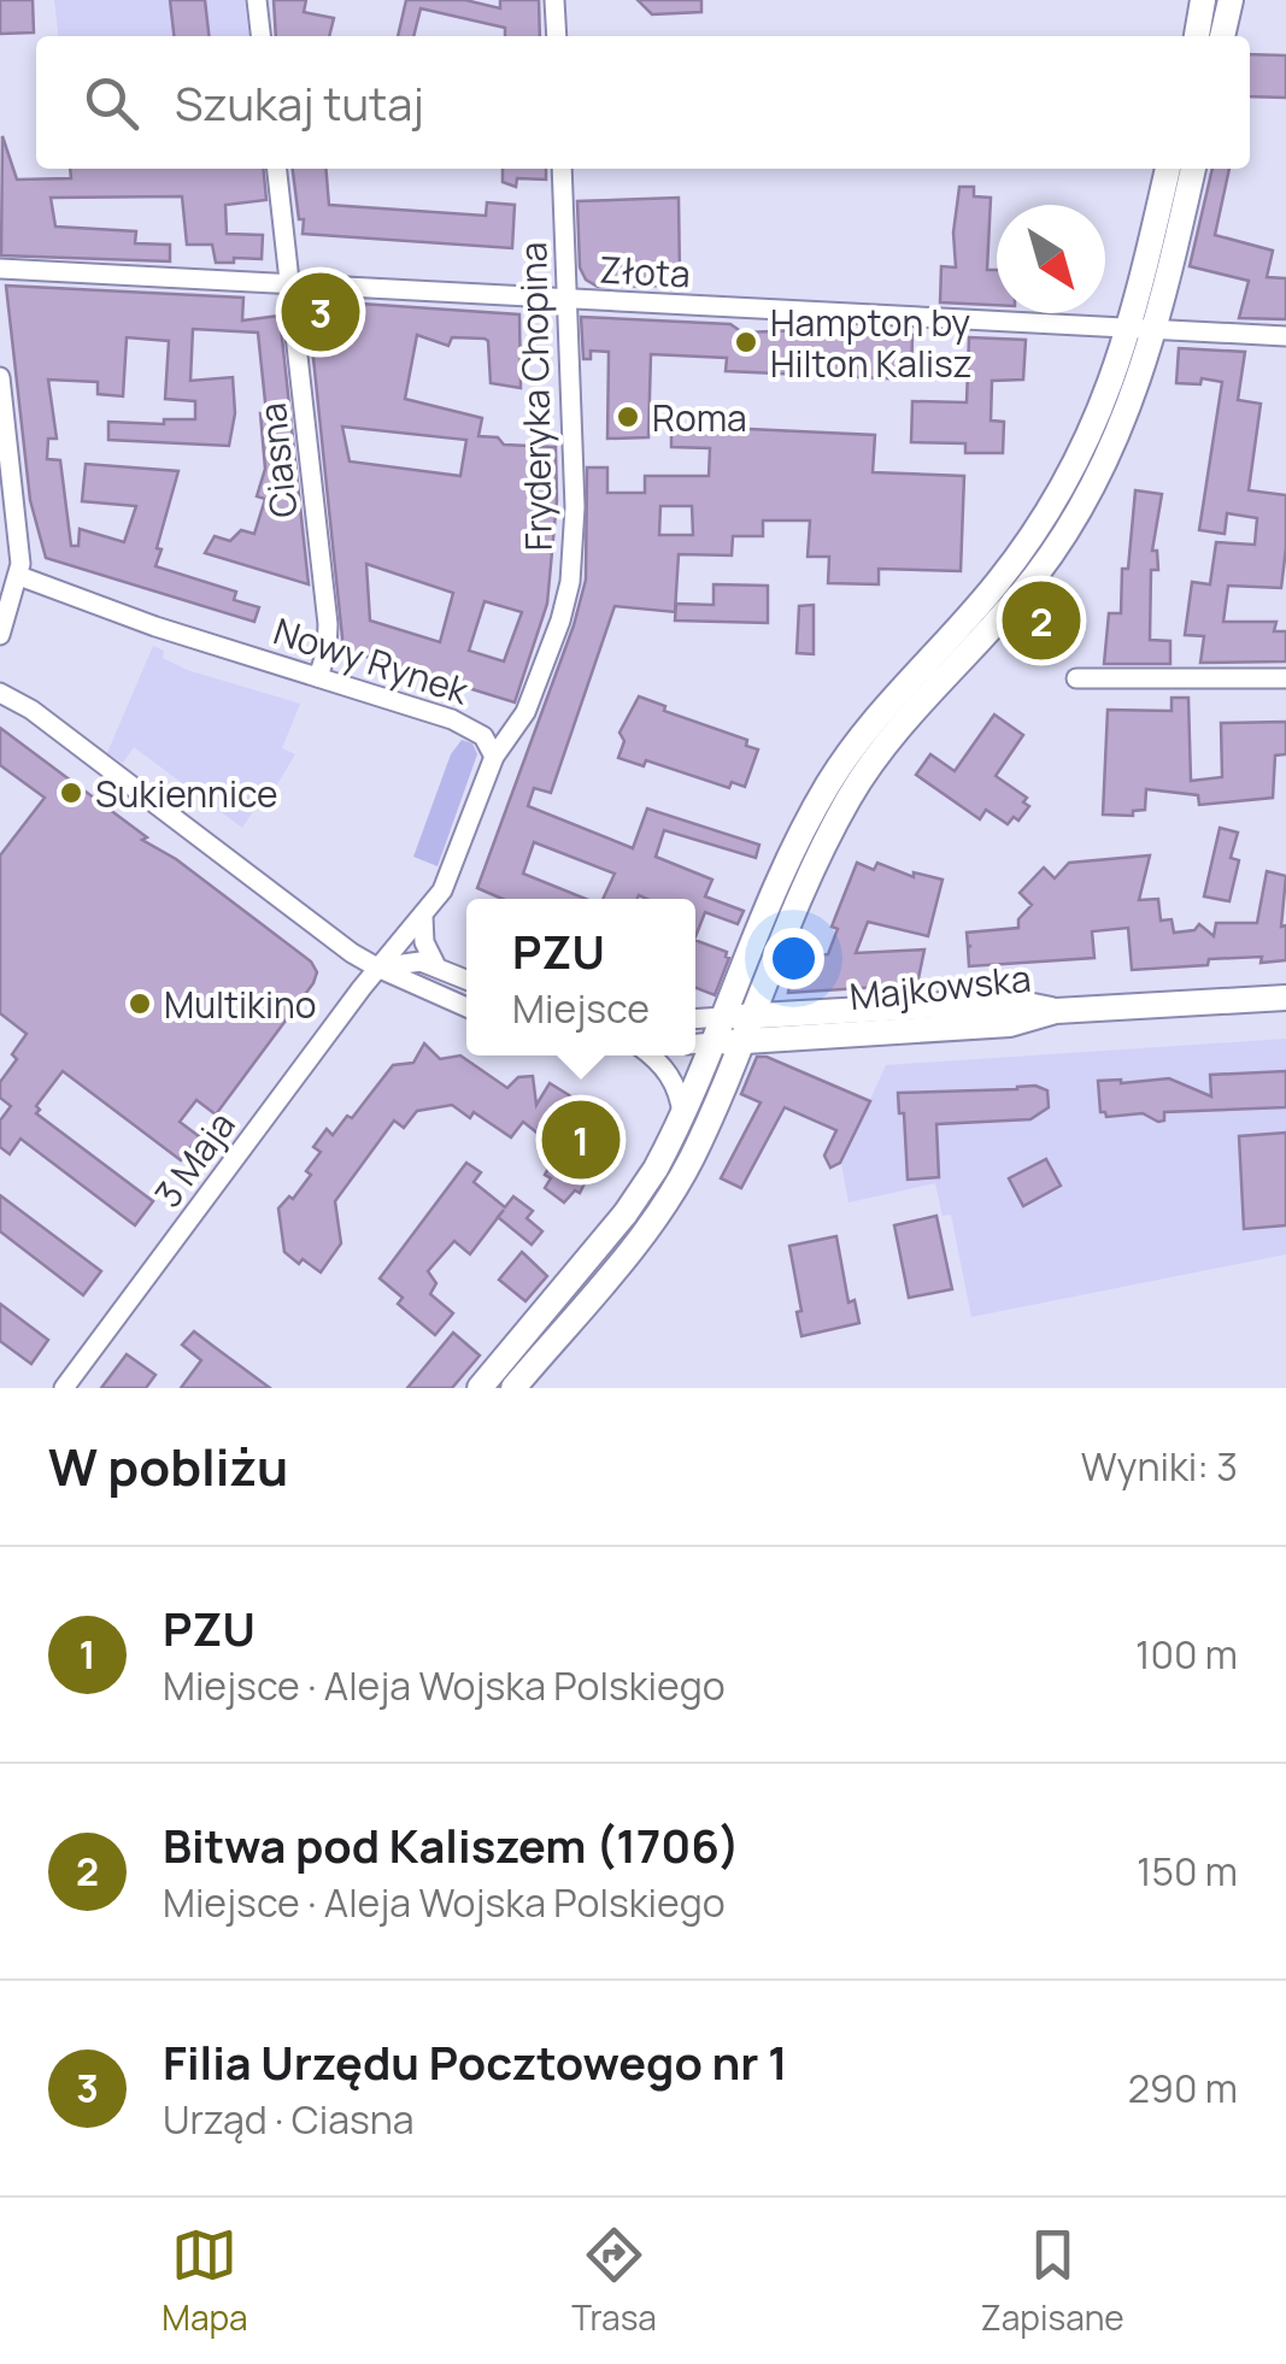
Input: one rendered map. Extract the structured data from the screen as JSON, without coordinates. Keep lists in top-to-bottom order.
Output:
{
  "streets": {
    "main road": ["Majkowska"],
    "street": [
      "Złota",
      "Fryderyka Chopina",
      "Ciasna",
      "Nowy Rynek",
      "3 Maja"
    ]
  },
  "crossings": [
    ["Złota", "Fryderyka Chopina"],
    ["Złota", "Ciasna"],
    ["Fryderyka Chopina", "Nowy Rynek"],
    ["Ciasna", "Nowy Rynek"]
  ],
  "places": [
    "Hampton by Hilton Kalisz",
    "Roma",
    "Sukiennice",
    "Multikino"
  ],
  "north": "bottom right",
  "page": {
    "search": "Szukaj tutaj",
    "pins": ["3", "2", "1"],
    "popup": ["PZU", "Miejsce"],
    "heading": ["W pobliżu", "Wyniki: 3"],
    "list": [
      {
        "mark": "1",
        "name": "PZU",
        "note": "Miejsce · Aleja Wojska Polskiego",
        "value": "100 m"
      },
      {
        "mark": "2",
        "name": "Bitwa pod Kaliszem (1706)",
        "note": "Miejsce · Aleja Wojska Polskiego",
        "value": "150 m"
      },
      {
        "mark": "3",
        "name": "Filia Urzędu Pocztowego nr 1",
        "note": "Urząd · Ciasna",
        "value": "290 m"
      }
    ],
    "nav": ["Mapa", "Trasa", "Zapisane"]
  }
}
